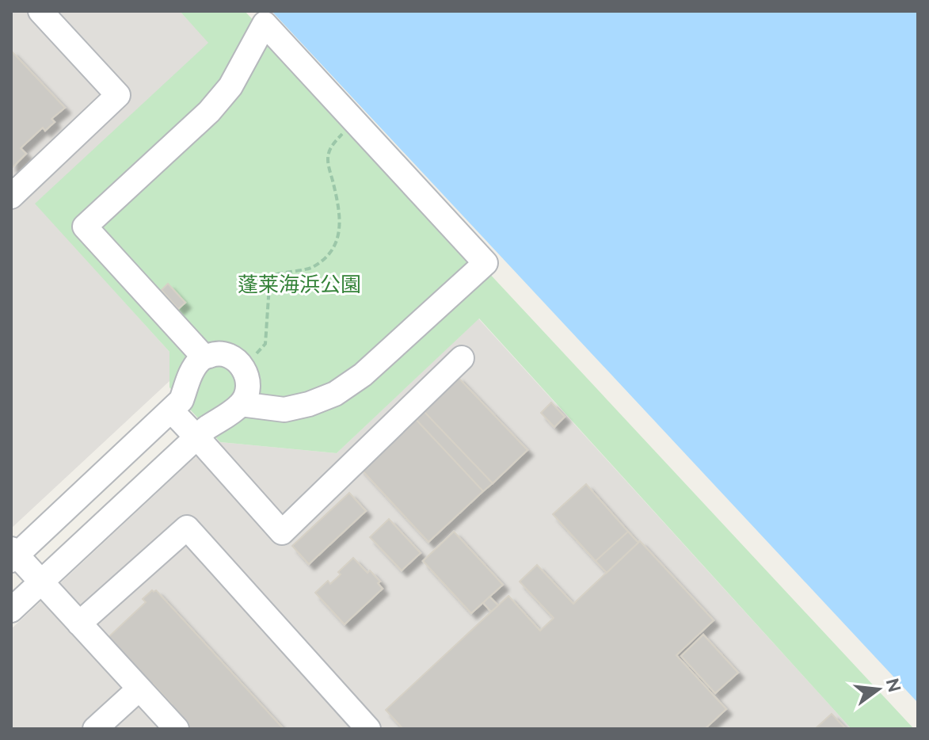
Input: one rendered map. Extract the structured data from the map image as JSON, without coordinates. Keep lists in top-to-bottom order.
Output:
{
  "parks": ["蓬莱海浜公園"],
  "north": "right"
}
